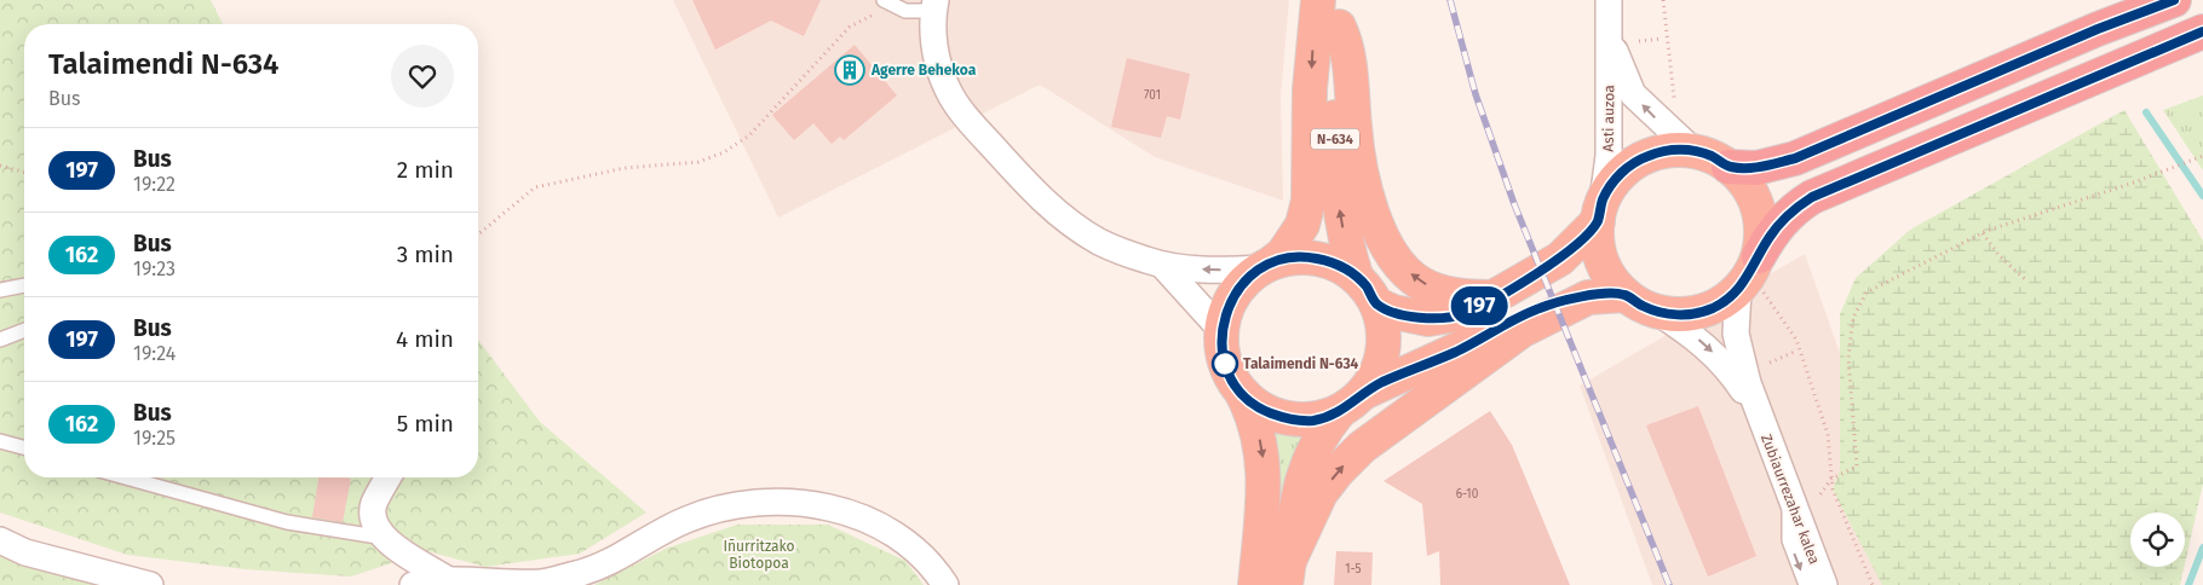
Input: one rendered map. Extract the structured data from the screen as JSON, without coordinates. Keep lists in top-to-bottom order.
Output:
{
  "streets": {
    "highway": ["N-634"],
    "street": ["Asti auzoa", "Zubiaurrezahar kalea"]
  },
  "crossings": [
    ["Asti auzoa", "Zubiaurrezahar kalea"]
  ],
  "one_way": ["Asti auzoa"],
  "parks": ["Iñurritzako Biotopoa"],
  "places": {
    "building": ["Agerre Behekoa"],
    "other": ["Talaimendi N-634"]
  },
  "lines": ["bus line 197"],
  "house_numbers": ["701", "6-10", "1-5"],
  "page": {
    "on_map": "197",
    "heading": ["Talaimendi N-634", "Bus"],
    "list": [
      {
        "mark": "197",
        "name": "Bus",
        "note": "19:22",
        "value": "2 min"
      },
      {
        "mark": "162",
        "name": "Bus",
        "note": "19:23",
        "value": "3 min"
      },
      {
        "mark": "197",
        "name": "Bus",
        "note": "19:24",
        "value": "4 min"
      },
      {
        "mark": "162",
        "name": "Bus",
        "note": "19:25",
        "value": "5 min"
      }
    ]
  }
}
